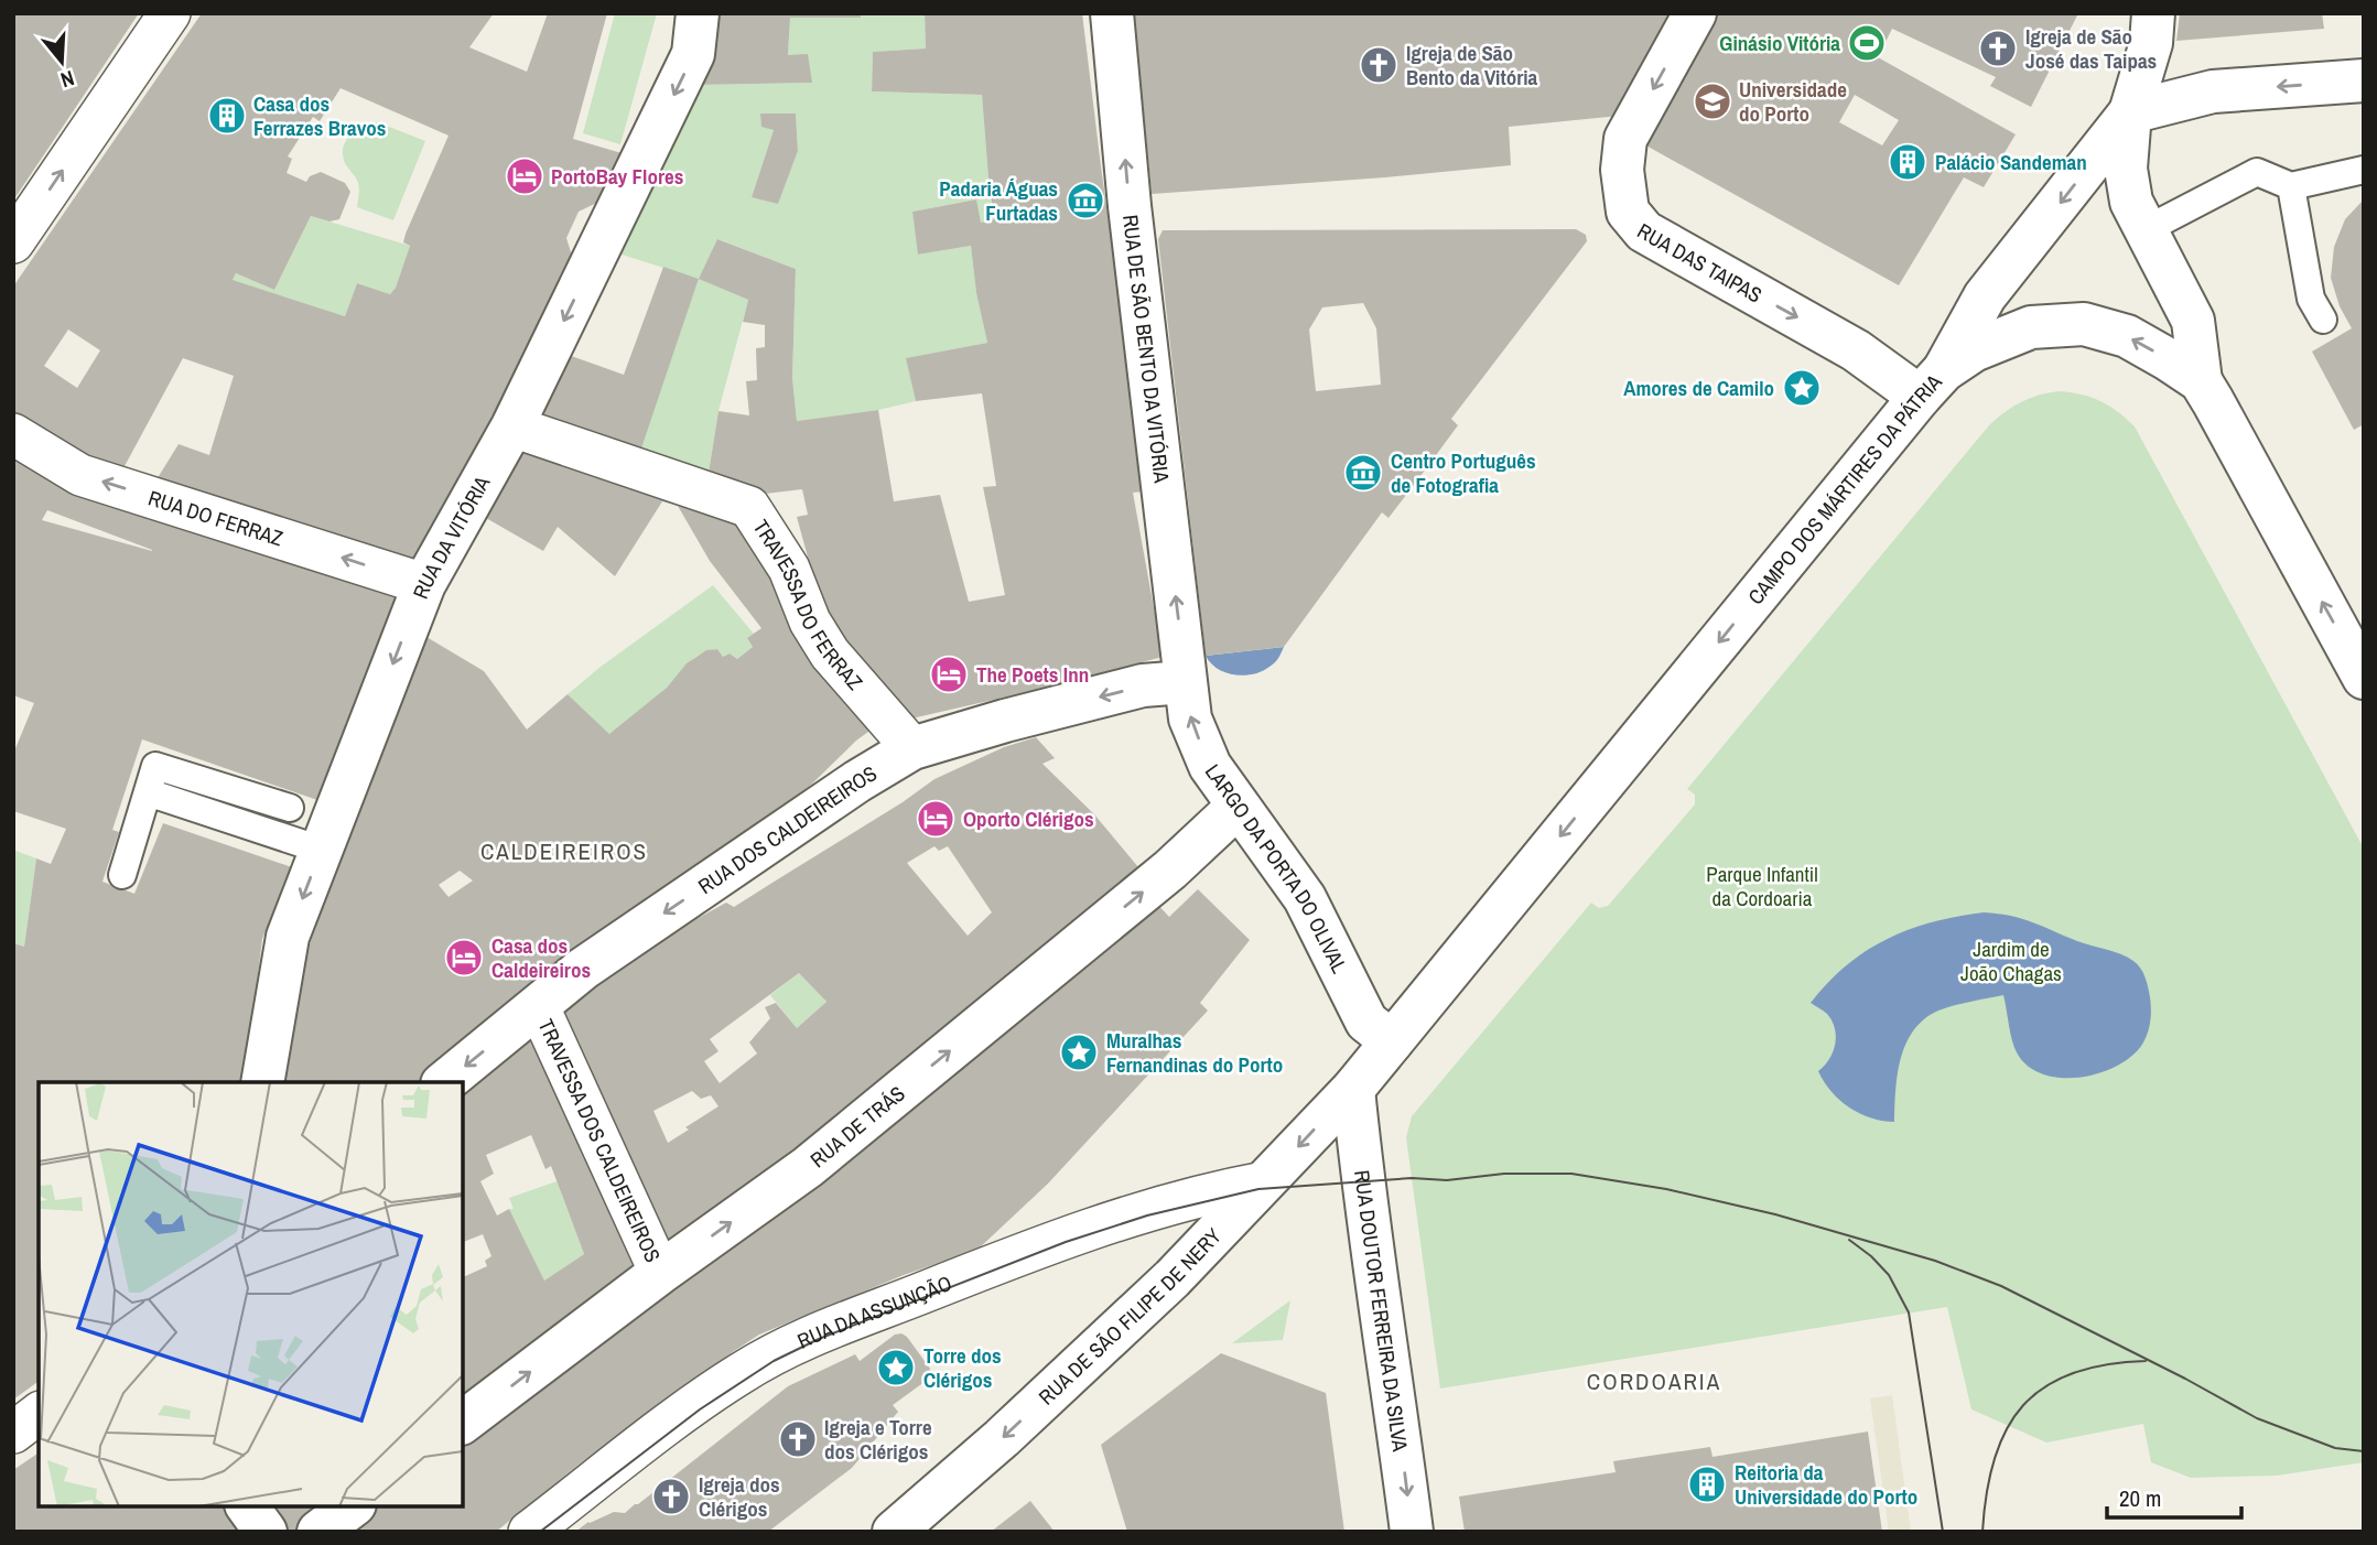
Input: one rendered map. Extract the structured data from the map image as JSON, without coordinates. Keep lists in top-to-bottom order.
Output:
{
  "streets": {
    "street": [
      "RUA DAS TAIPAS",
      "RUA DE SÃO BENTO DA VITÓRIA",
      "CAMPO DOS MÁRTIRES DA PÁTRIA",
      "RUA DO FERRAZ",
      "RUA DA VITÓRIA",
      "TRAVESSA DO FERRAZ",
      "RUA DOS CALDEIREIROS",
      "LARGO DA PORTA DO OLIVAL",
      "RUA DE TRÁS",
      "TRAVESSA DOS CALDEIREIROS",
      "RUA DOUTOR FERREIRA DA SILVA",
      "RUA DA ASSUNÇÃO",
      "RUA DE SÃO FILIPE DE NERY"
    ]
  },
  "crossings": [
    ["RUA DAS TAIPAS", "CAMPO DOS MÁRTIRES DA PÁTRIA"],
    ["RUA DE SÃO BENTO DA VITÓRIA", "RUA DOS CALDEIREIROS"],
    ["RUA DE SÃO BENTO DA VITÓRIA", "LARGO DA PORTA DO OLIVAL"],
    ["CAMPO DOS MÁRTIRES DA PÁTRIA", "LARGO DA PORTA DO OLIVAL"],
    ["CAMPO DOS MÁRTIRES DA PÁTRIA", "RUA DOUTOR FERREIRA DA SILVA"],
    ["CAMPO DOS MÁRTIRES DA PÁTRIA", "RUA DE SÃO FILIPE DE NERY"],
    ["RUA DO FERRAZ", "RUA DA VITÓRIA"],
    ["RUA DA VITÓRIA", "TRAVESSA DO FERRAZ"],
    ["TRAVESSA DO FERRAZ", "RUA DOS CALDEIREIROS"],
    ["RUA DOS CALDEIREIROS", "LARGO DA PORTA DO OLIVAL"],
    ["RUA DOS CALDEIREIROS", "TRAVESSA DOS CALDEIREIROS"],
    ["LARGO DA PORTA DO OLIVAL", "RUA DE TRÁS"],
    ["RUA DE TRÁS", "TRAVESSA DOS CALDEIREIROS"],
    ["RUA DOUTOR FERREIRA DA SILVA", "RUA DE SÃO FILIPE DE NERY"],
    ["RUA DA ASSUNÇÃO", "RUA DE SÃO FILIPE DE NERY"]
  ],
  "one_way": [
    "RUA DE SÃO BENTO DA VITÓRIA",
    "CAMPO DOS MÁRTIRES DA PÁTRIA",
    "RUA DO FERRAZ",
    "RUA DA VITÓRIA",
    "RUA DOS CALDEIREIROS",
    "RUA DE TRÁS",
    "RUA DOUTOR FERREIRA DA SILVA",
    "RUA DE SÃO FILIPE DE NERY"
  ],
  "districts": ["CALDEIREIROS", "CORDOARIA"],
  "parks": ["Parque Infantil da Cordoaria", "Jardim de João Chagas"],
  "places": {
    "sports": ["Ginásio Vitória"],
    "church": [
      "Igreja de São José das Taipas",
      "Igreja de São Bento da Vitória",
      "Igreja e Torre dos Clérigos",
      "Igreja dos Clérigos"
    ],
    "school or university": ["Universidade do Porto"],
    "building": ["Casa dos Ferrazes Bravos", "Palácio Sandeman", "Reitoria da Universidade do Porto"],
    "hotel": [
      "PortoBay Flores",
      "The Poets Inn",
      "Oporto Clérigos",
      "Casa dos Caldeireiros"
    ],
    "museum": ["Padaria Águas Furtadas", "Centro Português de Fotografia"],
    "place": ["Amores de Camilo", "Muralhas Fernandinas do Porto", "Torre dos Clérigos"]
  },
  "scale_bar": "20 m",
  "north": "bottom"
}
